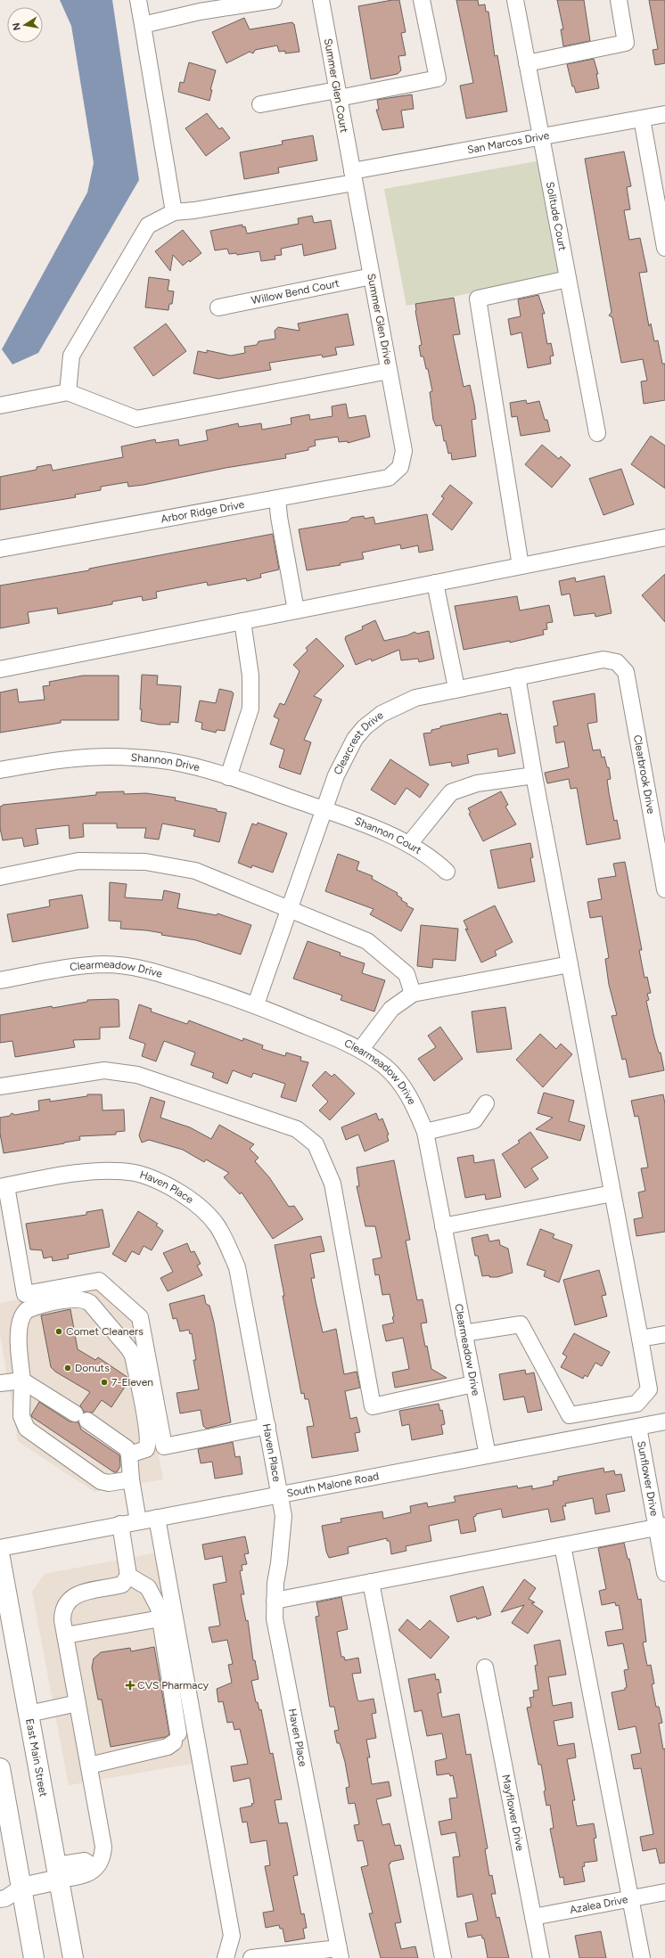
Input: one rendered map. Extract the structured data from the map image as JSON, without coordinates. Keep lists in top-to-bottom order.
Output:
{
  "streets": {
    "main road": ["East Main Street"],
    "street": [
      "Summer Glen Court",
      "San Marcos Drive",
      "Solitude Court",
      "Willow Bend Court",
      "Summer Glen Drive",
      "Arbor Ridge Drive",
      "Clearcrest Drive",
      "Shannon Drive",
      "Clearbrook Drive",
      "Shannon Court",
      "Clearmeadow Drive",
      "Haven Place",
      "Sunflower Drive",
      "South Malone Road",
      "Mayflower Drive",
      "Azalea Drive"
    ]
  },
  "crossings": [
    ["Summer Glen Court", "San Marcos Drive"],
    ["Summer Glen Court", "Summer Glen Drive"],
    ["San Marcos Drive", "Solitude Court"],
    ["San Marcos Drive", "Summer Glen Drive"],
    ["Willow Bend Court", "Summer Glen Drive"],
    ["Summer Glen Drive", "Arbor Ridge Drive"],
    ["Clearcrest Drive", "Shannon Drive"],
    ["Clearcrest Drive", "Clearbrook Drive"],
    ["Clearcrest Drive", "Shannon Court"],
    ["Clearcrest Drive", "Clearmeadow Drive"],
    ["Shannon Drive", "Shannon Court"],
    ["Clearmeadow Drive", "South Malone Road"],
    ["Haven Place", "South Malone Road"],
    ["Sunflower Drive", "South Malone Road"],
    ["Mayflower Drive", "Azalea Drive"]
  ],
  "places": {
    "other": ["Comet Cleaners", "Donuts", "7-Eleven"],
    "health": ["CVS Pharmacy"]
  },
  "north": "left"
}
